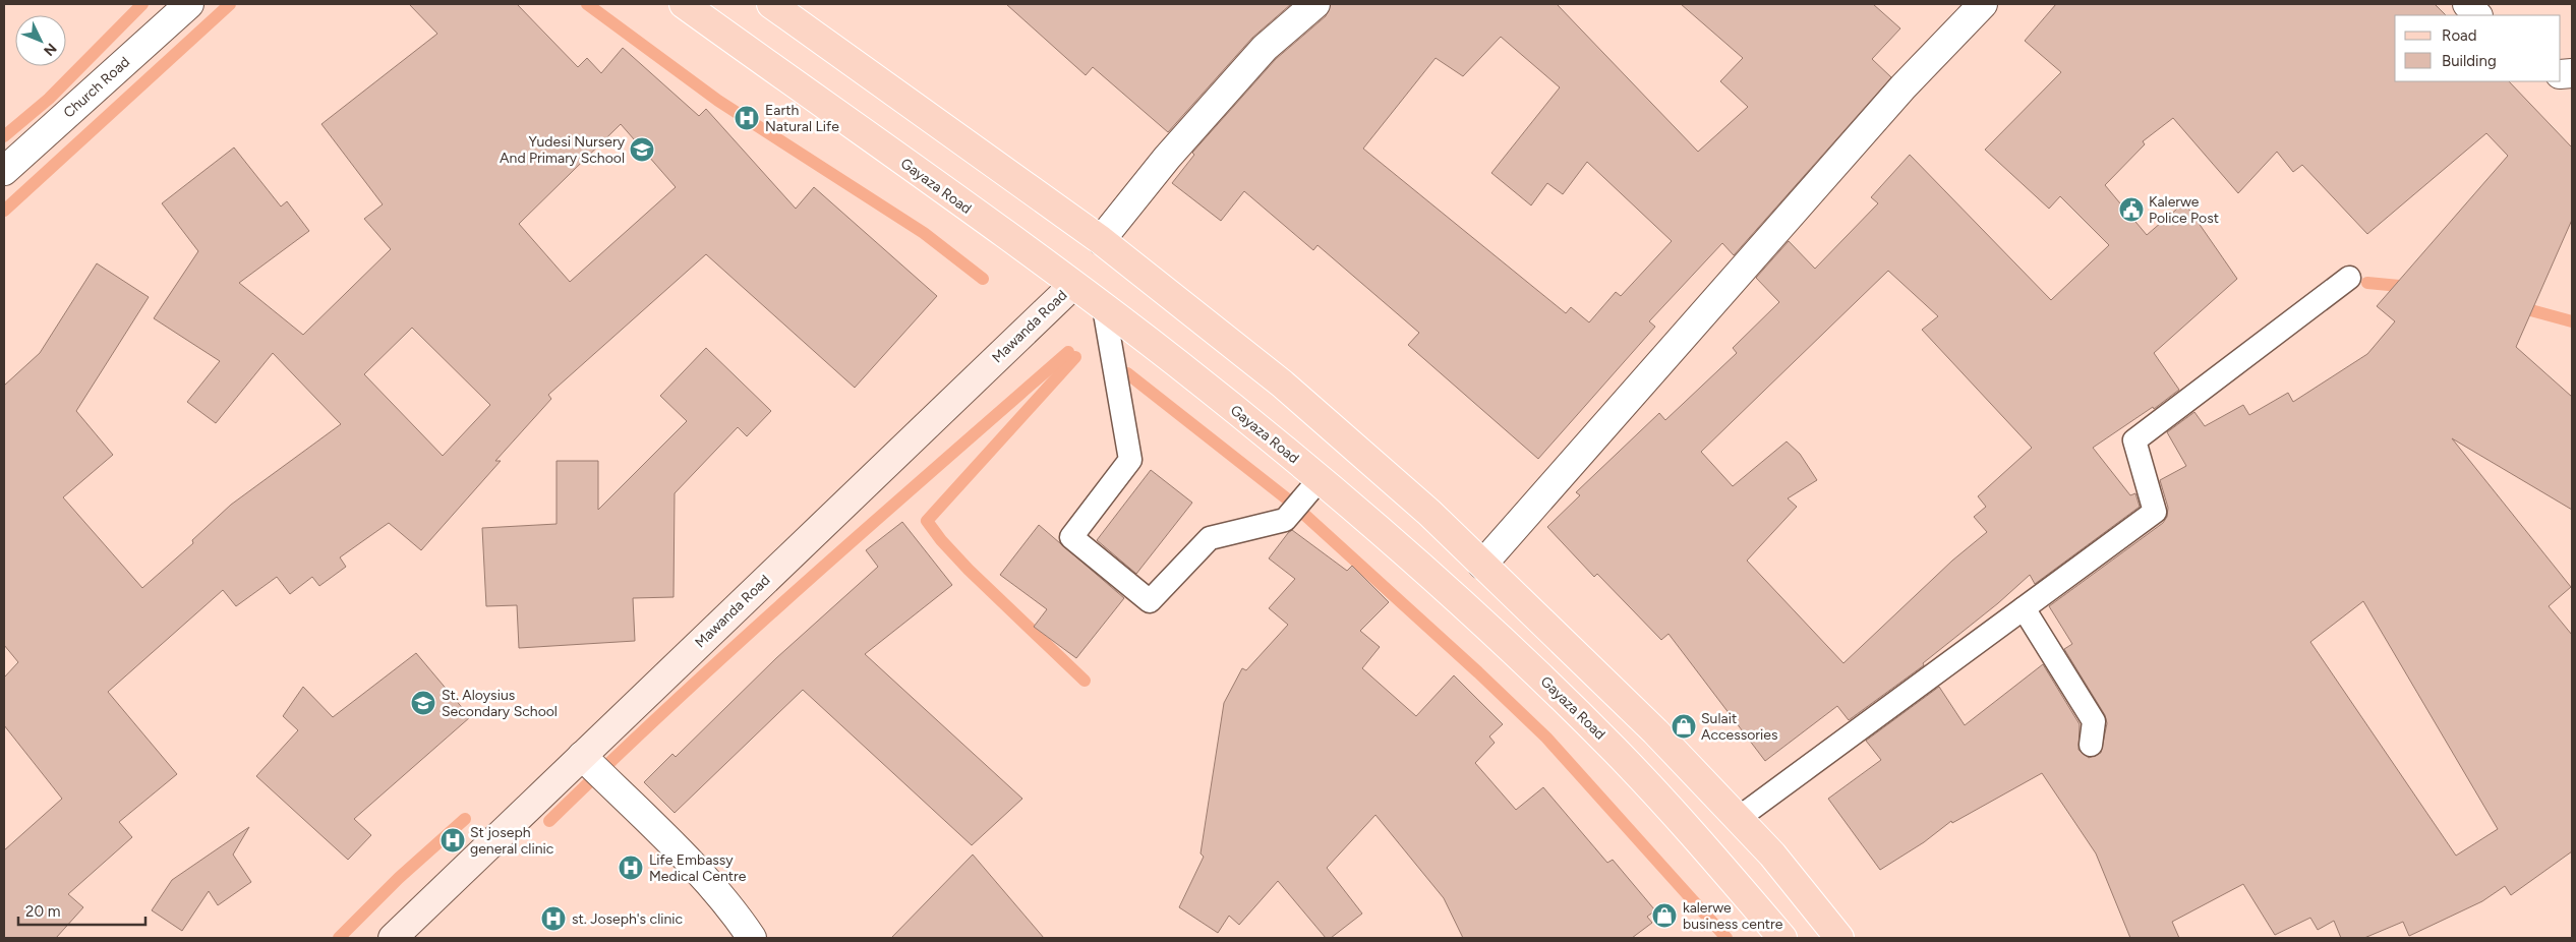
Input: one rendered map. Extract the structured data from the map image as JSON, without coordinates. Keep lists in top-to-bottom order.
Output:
{
  "streets": {
    "main road": ["Gayaza Road"],
    "street": ["Church Road", "Mawanda Road"]
  },
  "crossings": [
    ["Gayaza Road", "Mawanda Road"]
  ],
  "places": {
    "hospital": [
      "Earth Natural Life",
      "St joseph general clinic",
      "Life Embassy Medical Centre",
      "st. Joseph's clinic"
    ],
    "school or university": ["Yudesi Nursery And Primary School", "St. Aloysius Secondary School"],
    "public building": ["Kalerwe Police Post"],
    "shop": ["Sulait Accessories", "kalerwe business centre"]
  },
  "legend": ["Road", "Building"],
  "scale_bar": "20 m",
  "north": "bottom right"
}
